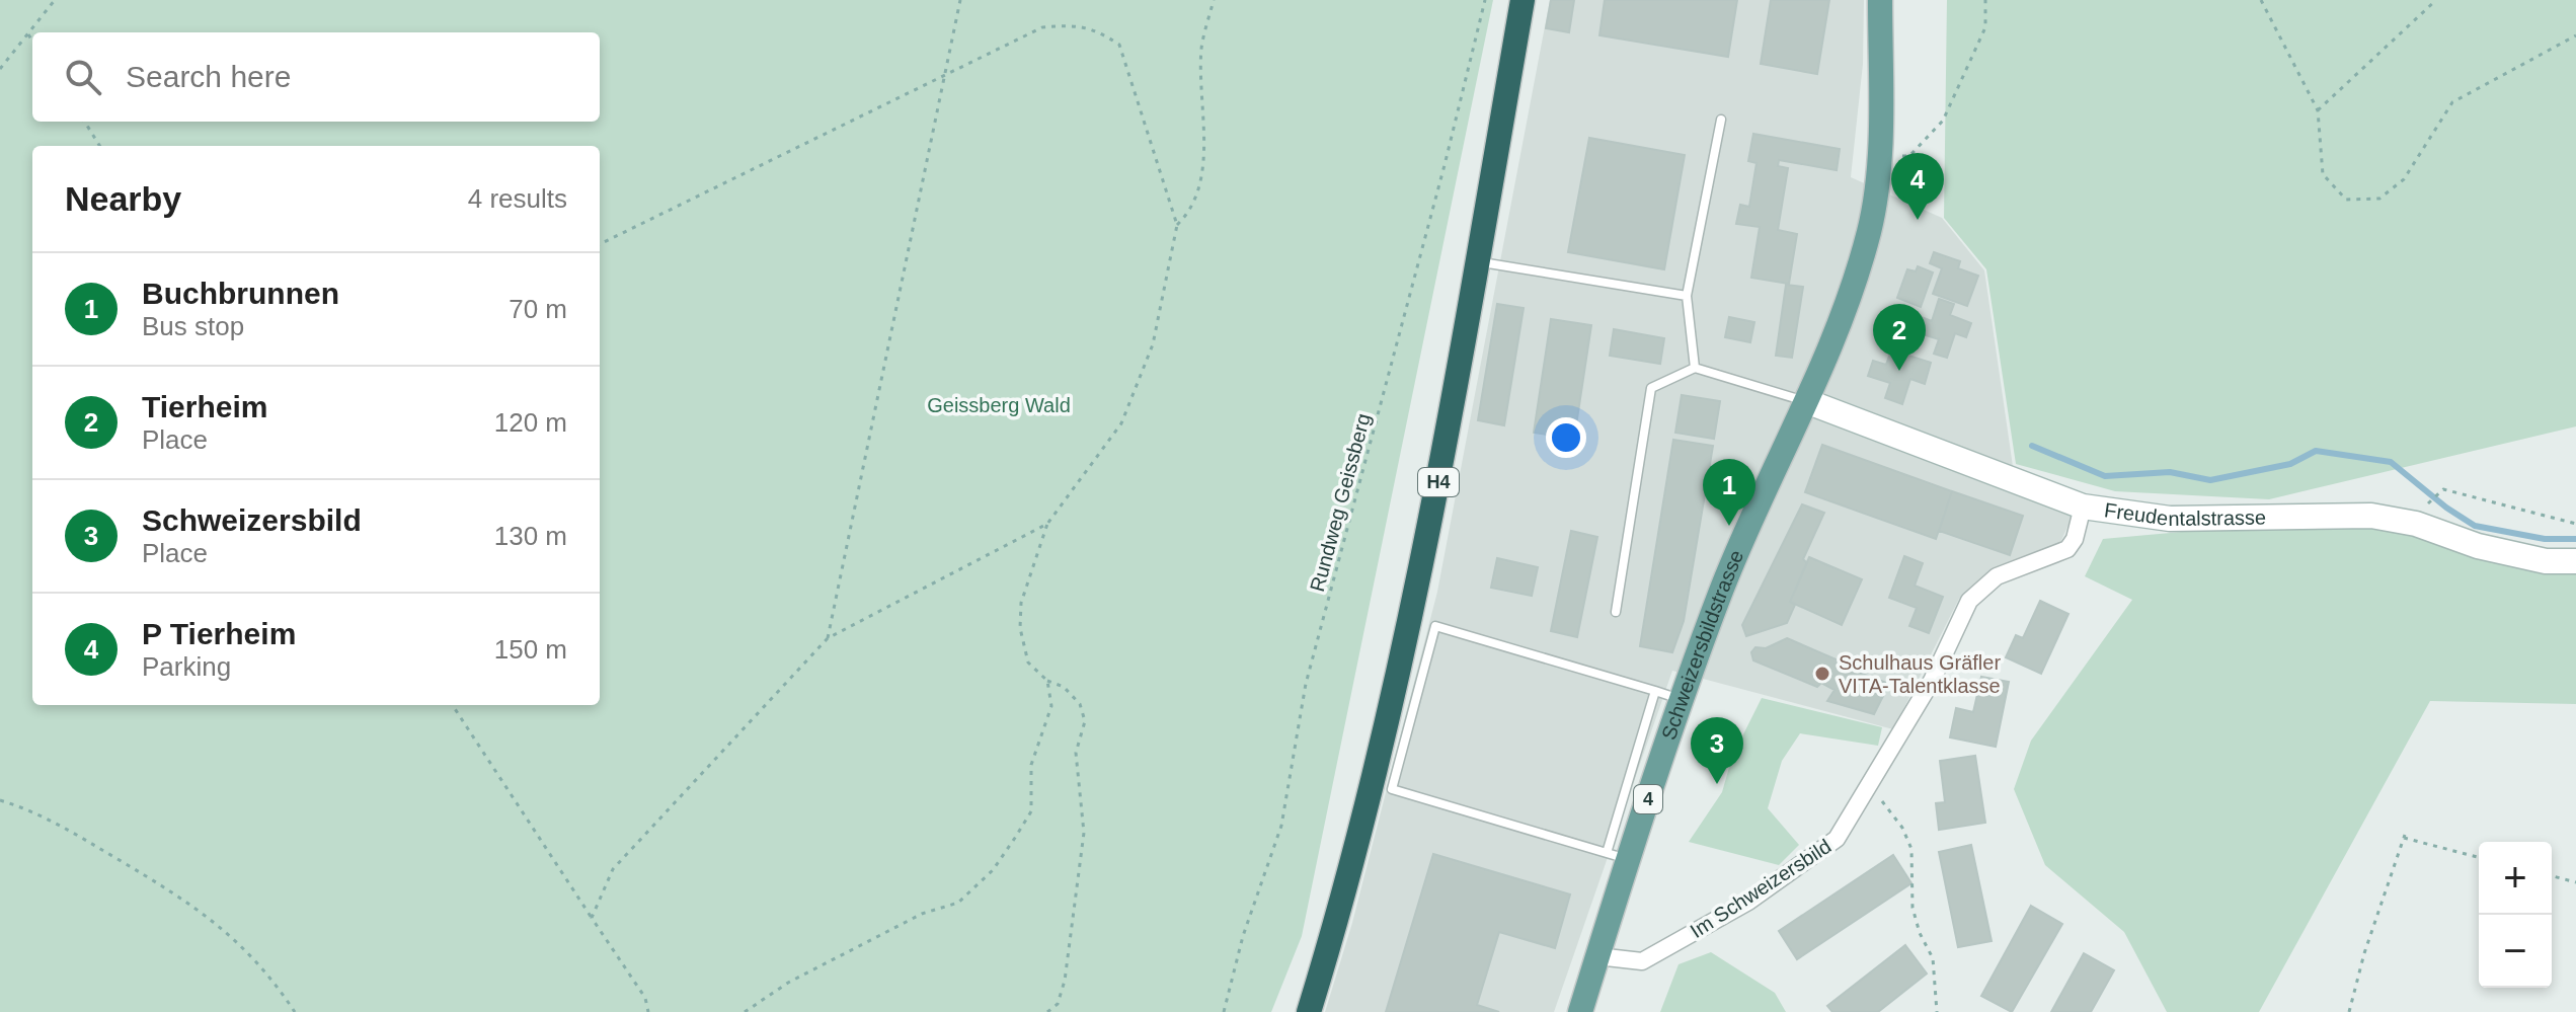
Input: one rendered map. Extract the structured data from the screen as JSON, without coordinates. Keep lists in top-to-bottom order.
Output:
{
  "streets": {
    "highway": ["H4"],
    "main road": ["Schweizersbildstrasse", "4"],
    "street": ["Freudentalstrasse", "Im Schweizersbild"],
    "path": ["Rundweg Geissberg"]
  },
  "crossings": [
    ["Freudentalstrasse", "Schweizersbildstrasse"],
    ["Freudentalstrasse", "Im Schweizersbild"],
    ["Schweizersbildstrasse", "Im Schweizersbild"]
  ],
  "parks": ["Geissberg Wald"],
  "places": ["Schulhaus Gräfler VITA-Talentklasse"],
  "page": {
    "search": "Search here",
    "heading": ["Nearby", "4 results"],
    "pins": [
      "4",
      "2",
      "1",
      "3"
    ],
    "list": [
      {
        "mark": "1",
        "name": "Buchbrunnen",
        "note": "Bus stop",
        "value": "70 m"
      },
      {
        "mark": "2",
        "name": "Tierheim",
        "note": "Place",
        "value": "120 m"
      },
      {
        "mark": "3",
        "name": "Schweizersbild",
        "note": "Place",
        "value": "130 m"
      },
      {
        "mark": "4",
        "name": "P Tierheim",
        "note": "Parking",
        "value": "150 m"
      }
    ],
    "map_buttons": ["+", "−"]
  }
}
